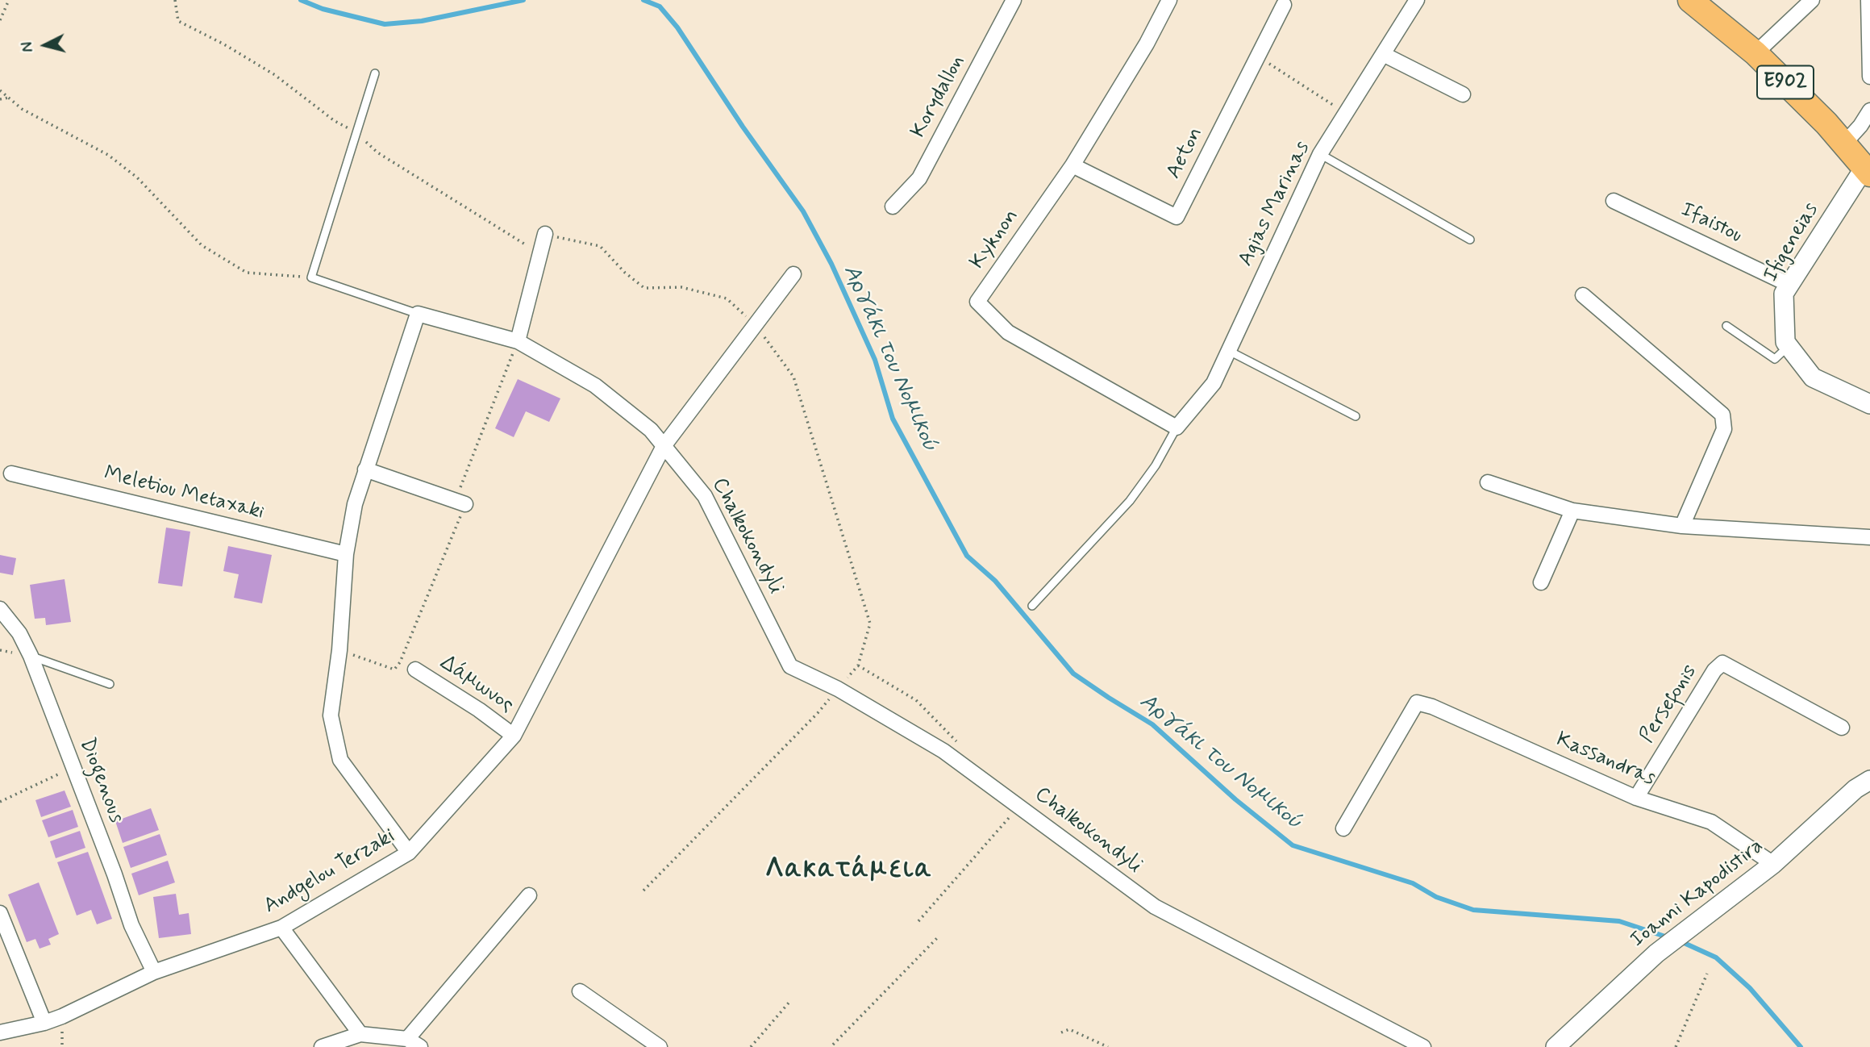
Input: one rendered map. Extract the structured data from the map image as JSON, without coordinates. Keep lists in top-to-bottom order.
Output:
{
  "streets": {
    "main road": ["E902"],
    "street": [
      "Korydallon",
      "Aeton",
      "Agias Marinas",
      "Ifaistou",
      "Kyknon",
      "Ifigeneias",
      "Meletiou Metaxaki",
      "Chalkokondyli",
      "Δάμωνος",
      "Persefonis",
      "Kassandras",
      "Diogenous",
      "Andgelou Terzaki",
      "Ioanni Kapodistira"
    ]
  },
  "crossings": [
    ["E902", "Ifigeneias"],
    ["Aeton", "Kyknon"],
    ["Agias Marinas", "Kyknon"],
    ["Ifaistou", "Ifigeneias"],
    ["Chalkokondyli", "Andgelou Terzaki"],
    ["Δάμωνος", "Andgelou Terzaki"],
    ["Persefonis", "Kassandras"],
    ["Kassandras", "Ioanni Kapodistira"],
    ["Diogenous", "Andgelou Terzaki"]
  ],
  "districts": ["Λακατάμεια"],
  "water": ["Αργάκι του Νομικού"],
  "north": "left"
}
